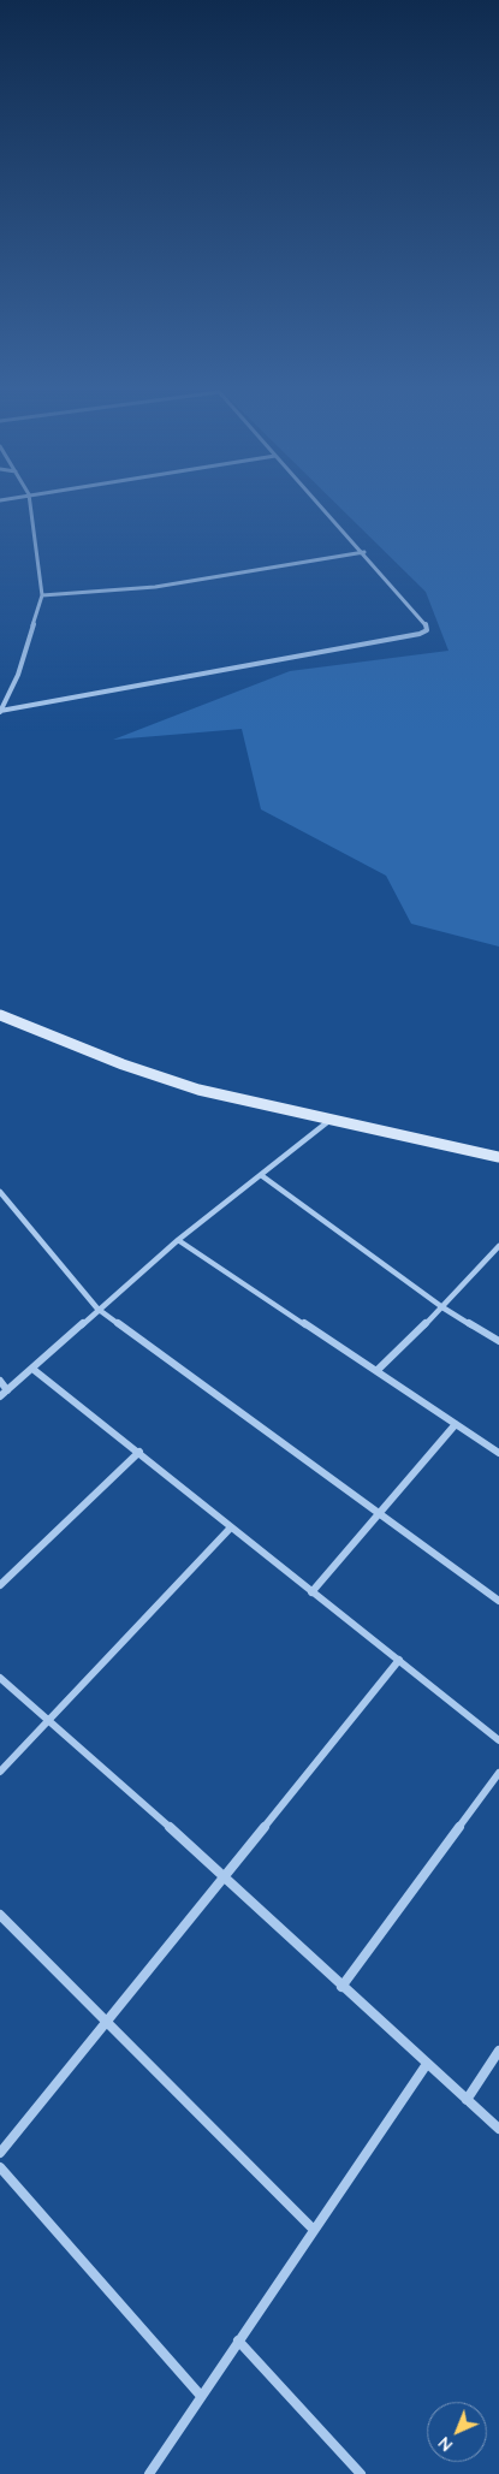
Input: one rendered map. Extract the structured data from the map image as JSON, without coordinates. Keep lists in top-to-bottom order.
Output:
{
  "north": "bottom left"
}
